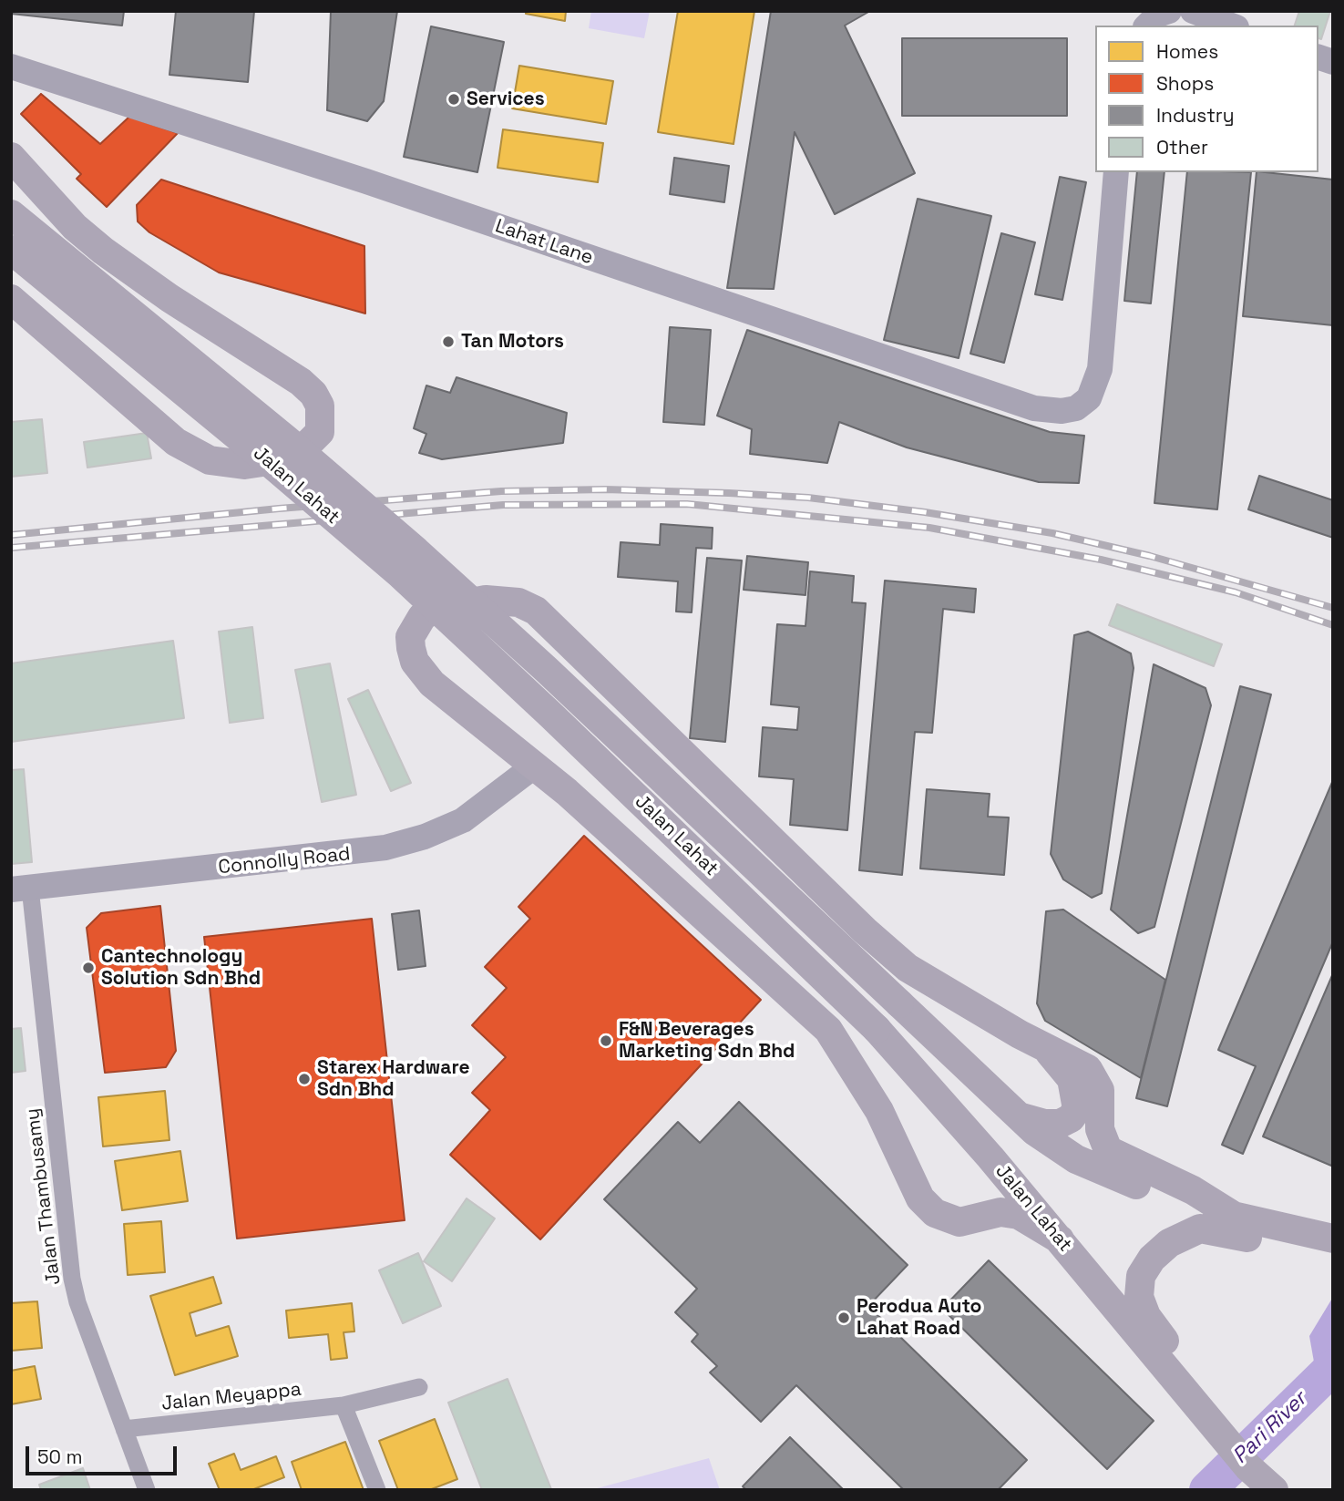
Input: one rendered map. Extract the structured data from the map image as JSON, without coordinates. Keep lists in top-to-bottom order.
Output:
{
  "streets": {
    "main road": ["Jalan Lahat"],
    "street": [
      "Lahat Lane",
      "Connolly Road",
      "Jalan Thambusamy",
      "Jalan Meyappa"
    ]
  },
  "crossings": [
    ["Connolly Road", "Jalan Thambusamy"],
    ["Jalan Thambusamy", "Jalan Meyappa"]
  ],
  "water": ["Pari River"],
  "places": [
    "Services",
    "Tan Motors",
    "Cantechnology Solution Sdn Bhd",
    "F&N Beverages Marketing Sdn Bhd",
    "Starex Hardware Sdn Bhd",
    "Perodua Auto Lahat Road"
  ],
  "legend": [
    "Homes",
    "Shops",
    "Industry",
    "Other"
  ],
  "scale_bar": "50 m"
}
